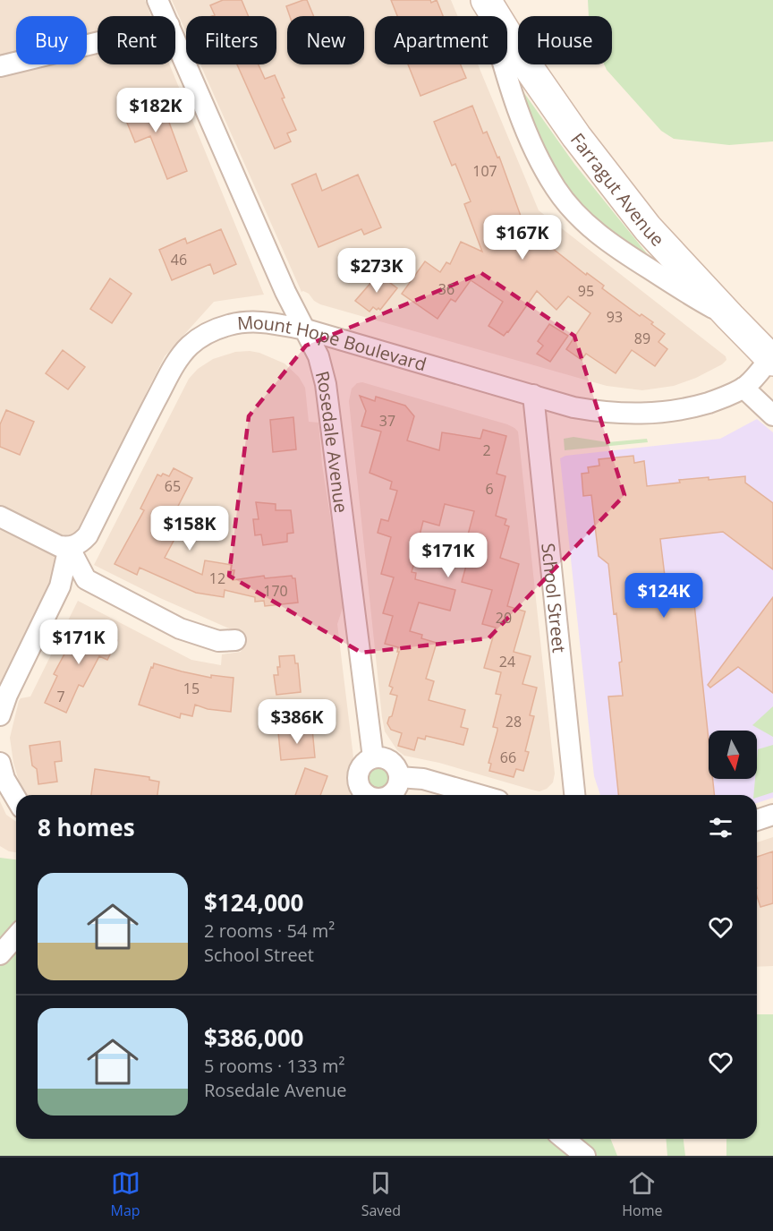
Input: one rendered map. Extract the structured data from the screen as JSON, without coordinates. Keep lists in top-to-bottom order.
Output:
{
  "streets": {
    "main road": ["Farragut Avenue"],
    "street": ["Mount Hope Boulevard", "Rosedale Avenue", "School Street"]
  },
  "crossings": [
    ["Farragut Avenue", "Mount Hope Boulevard"],
    ["Mount Hope Boulevard", "Rosedale Avenue"],
    ["Mount Hope Boulevard", "School Street"]
  ],
  "house_numbers": [
    "107",
    "46",
    "36",
    "95",
    "93",
    "89",
    "37",
    "2",
    "65",
    "6",
    "12",
    "170",
    "20",
    "24",
    "15",
    "7",
    "28",
    "66"
  ],
  "north": "bottom",
  "page": {
    "chip": [
      "Buy",
      "Rent",
      "Filters",
      "New",
      "Apartment",
      "House"
    ],
    "price": [
      "$182K",
      "$167K",
      "$273K",
      "$158K",
      "$171K",
      "$124K",
      "$171K",
      "$386K"
    ],
    "heading": "8 homes",
    "list": [
      {
        "name": "$124,000",
        "note": "2 rooms · 54 m² · School Street"
      },
      {
        "name": "$386,000",
        "note": "5 rooms · 133 m² · Rosedale Avenue"
      }
    ],
    "tabs": ["Map", "Saved", "Home"]
  }
}
